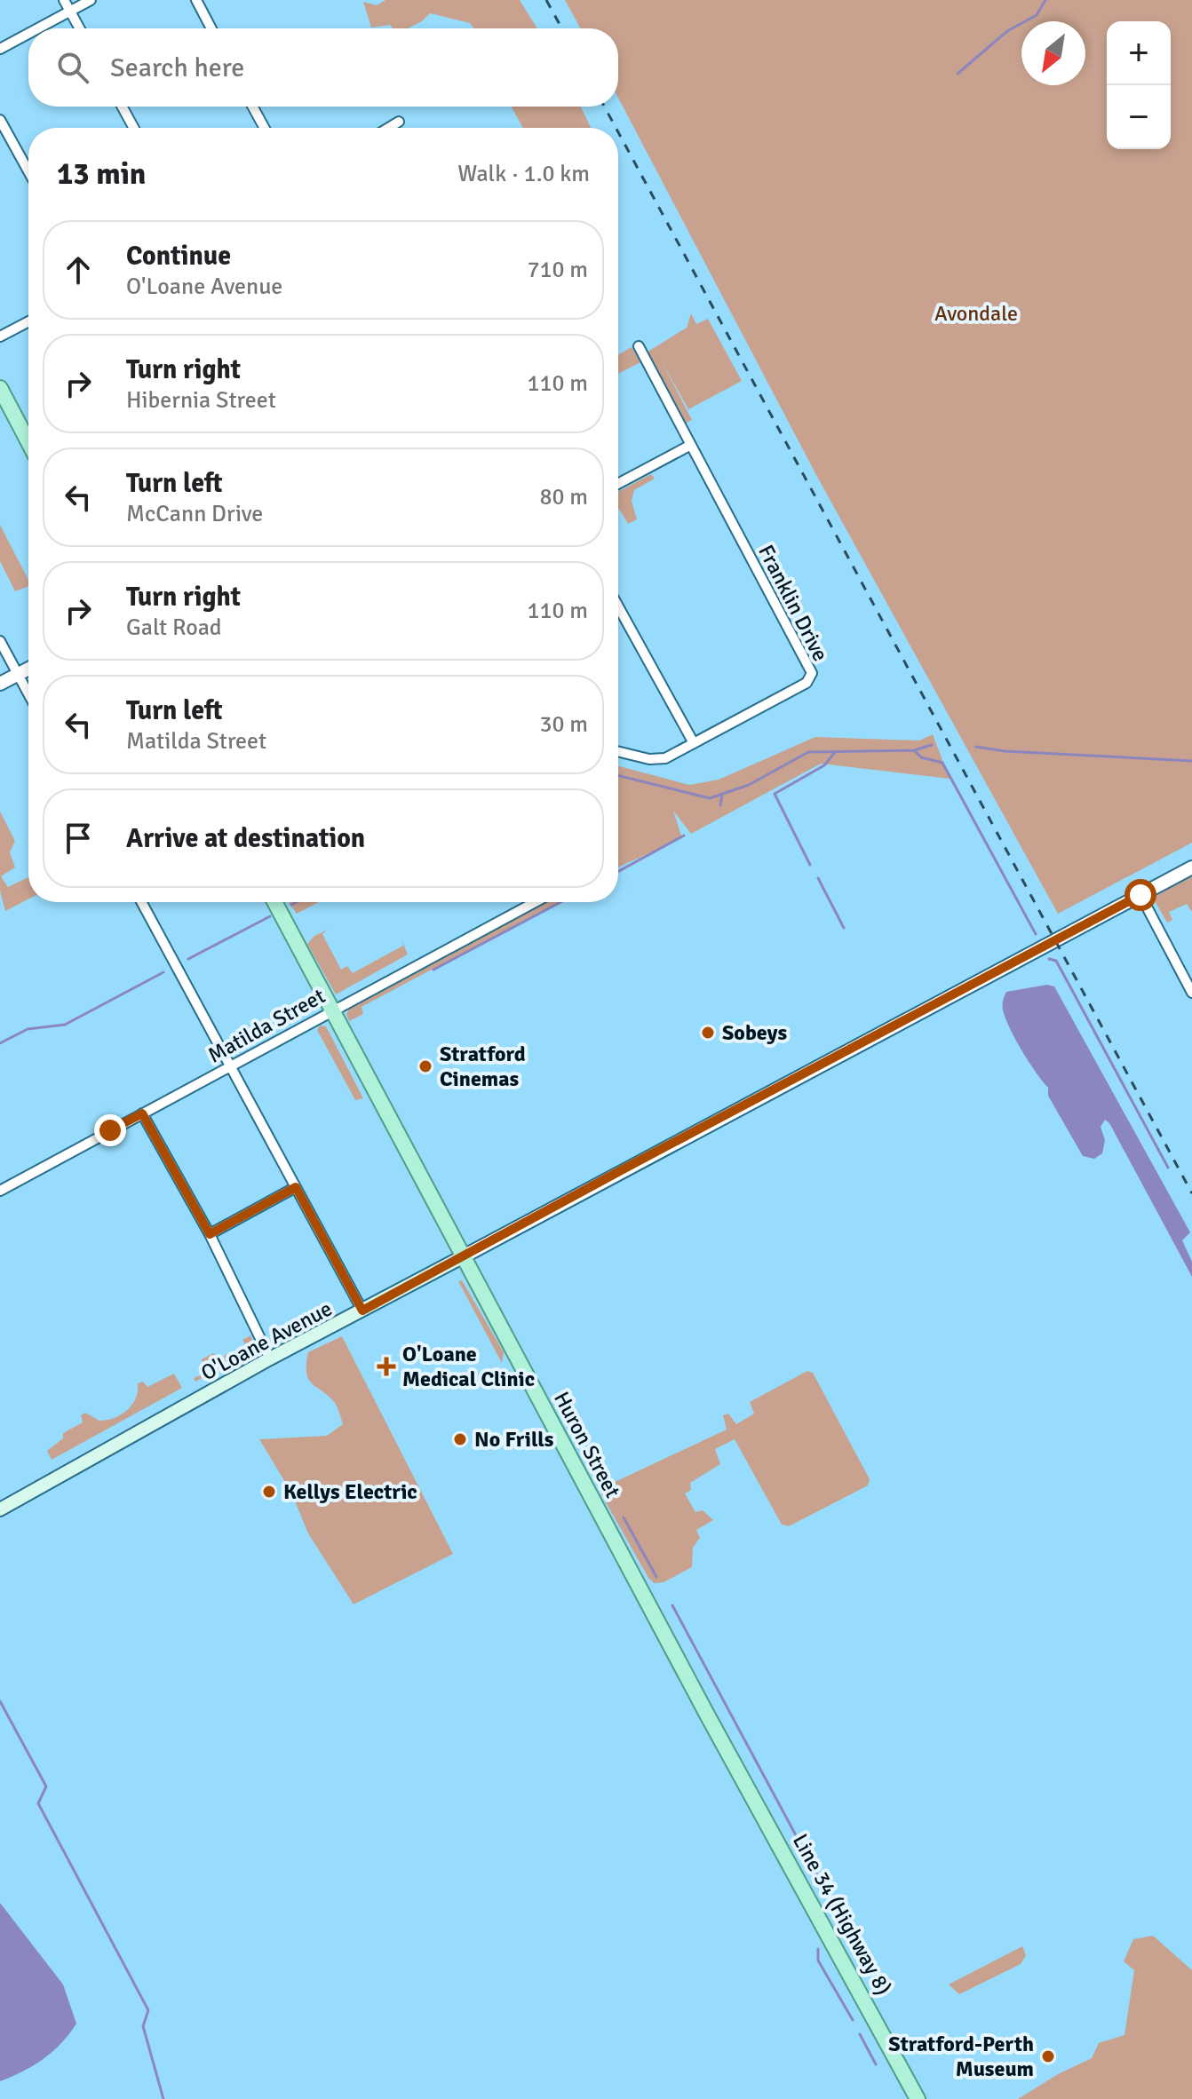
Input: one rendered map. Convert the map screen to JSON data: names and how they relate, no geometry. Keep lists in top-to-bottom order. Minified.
{"streets":{"main road":["O'Loane Avenue","Huron Street","Line 34 (Highway 8)"],"street":["Franklin Drive","Matilda Street"]},"crossings":[["Matilda Street","Huron Street"],["O'Loane Avenue","Huron Street"],["Huron Street","Line 34 (Highway 8)"]],"parks":["Avondale"],"places":{"other":["Sobeys","Stratford Cinemas","No Frills","Kellys Electric","Stratford-Perth Museum"],"health":["O'Loane Medical Clinic"]},"north":"bottom left","page":{"map_buttons":["+","−"],"search":"Search here","heading":["13 min","Walk · 1.0 km"],"list":[["Continue","O'Loane Avenue","710 m"],["Turn right","Hibernia Street","110 m"],["Turn left","McCann Drive","80 m"],["Turn right","Galt Road","110 m"],["Turn left","Matilda Street","30 m"],"Arrive at destination"]}}
